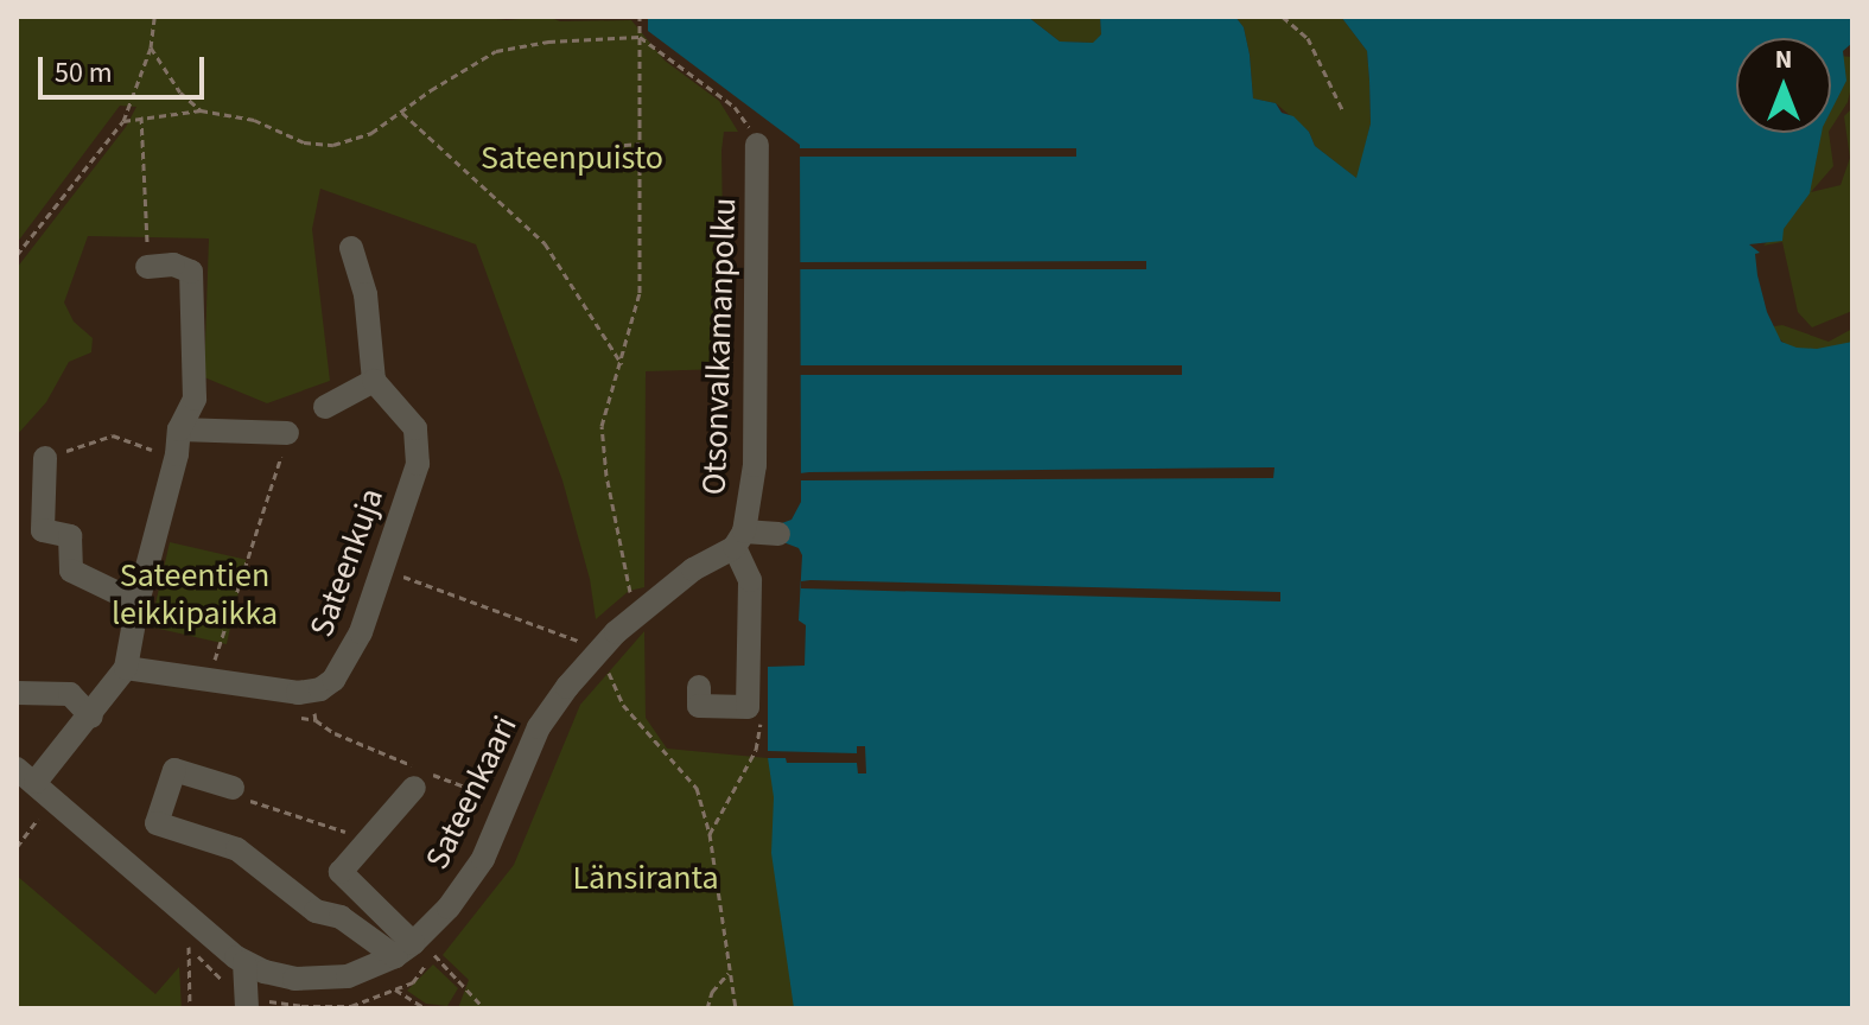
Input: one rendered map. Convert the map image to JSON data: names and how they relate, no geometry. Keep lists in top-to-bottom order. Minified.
{"streets":{"street":["Otsonvalkamanpolku","Sateenkuja","Sateenkaari"]},"parks":["Sateenpuisto","Sateentien leikkipaikka","Länsiranta"],"scale_bar":"50 m","north":"top"}
